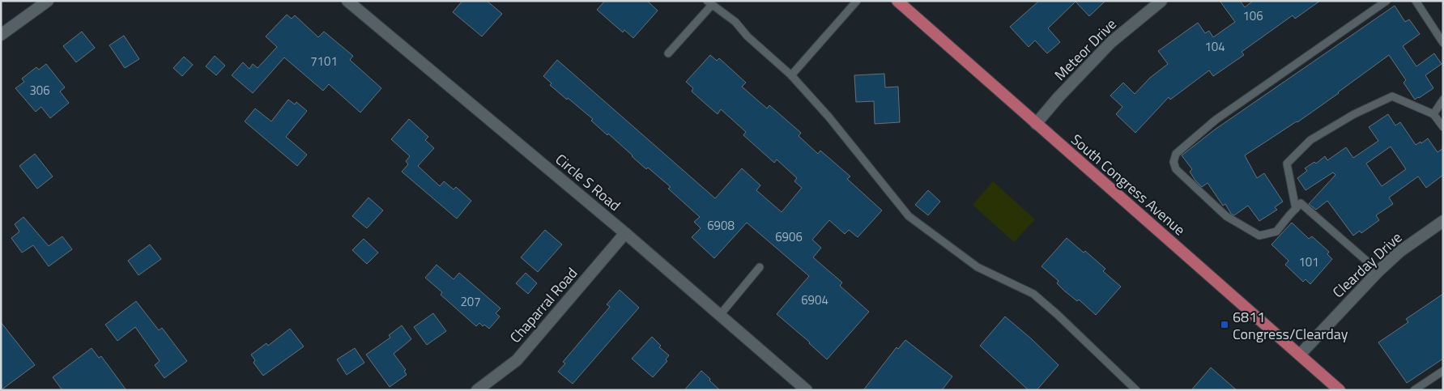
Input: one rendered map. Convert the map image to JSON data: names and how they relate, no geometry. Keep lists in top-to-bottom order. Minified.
{"streets":{"main road":["South Congress Avenue"],"street":["Meteor Drive","Circle S Road","Clearday Drive","Chaparral Road"]},"crossings":[["Meteor Drive","South Congress Avenue"],["Circle S Road","Chaparral Road"],["South Congress Avenue","Clearday Drive"]],"places":{"transit":["6811 Congress/Clearday"]},"house_numbers":["106","104","7101","306","6908","6906","101","6904","207"]}
